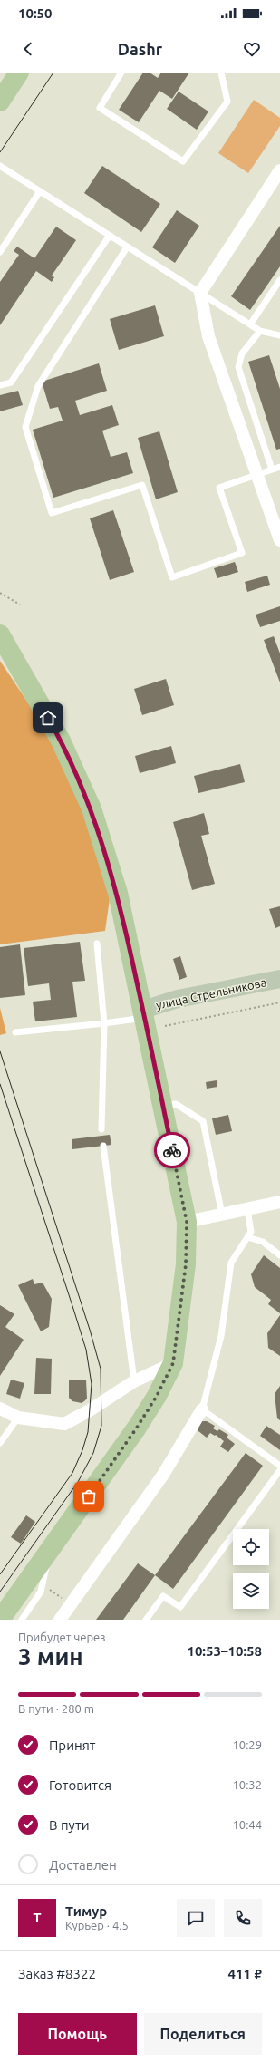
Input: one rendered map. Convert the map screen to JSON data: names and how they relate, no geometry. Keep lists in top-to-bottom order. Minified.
{"streets":{"street":["улица Стрельникова"]},"page":{"status":"10:50","header":"Dashr","heading":["3 мин","Прибудет через","10:53–10:58"],"panel":["Тимур","Курьер · 4.5","Заказ #8322","411 ₽"],"bar":"В пути · 280 m","list":[["Принят","10:29"],["Готовится","10:32"],["В пути","10:44"],"Доставлен"],"round":"Т","buttons":["Помощь","Поделиться"]}}
